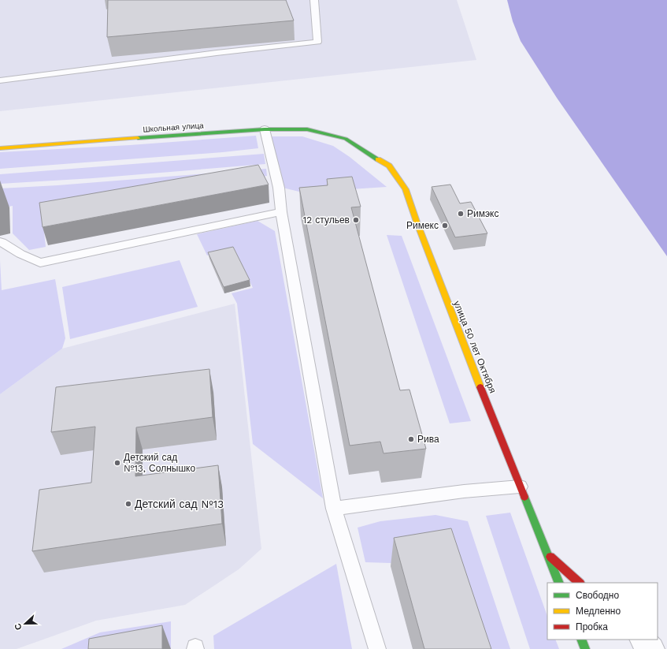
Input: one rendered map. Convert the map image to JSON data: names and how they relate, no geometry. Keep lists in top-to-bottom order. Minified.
{"streets":{"street":["Школьная улица","улица 50 лет Октября"]},"crossings":[["Школьная улица","улица 50 лет Октября"]],"places":["Римэкс","12 стульев","Римекс","Рива","Детский сад №13, Солнышко","Детский сад №13"],"legend":["Свободно","Медленно","Пробка"],"north":"left"}
